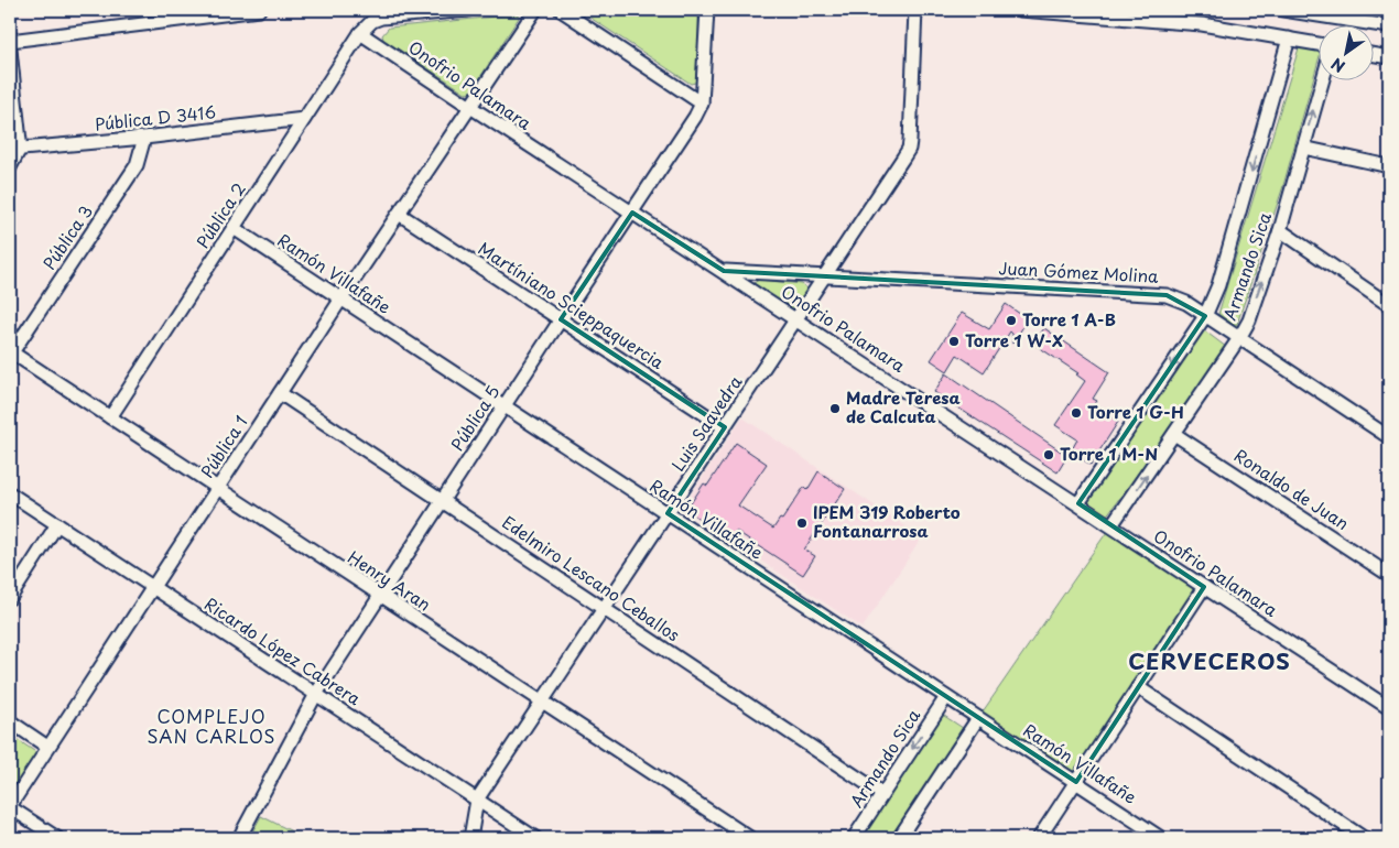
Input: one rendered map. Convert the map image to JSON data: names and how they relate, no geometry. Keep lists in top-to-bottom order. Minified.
{"streets":{"street":["Onofrio Palamara","Pública D 3416","Pública 2","Pública 3","Armando Sica","Juan Gómez Molina","Ramón Villafañe","Martíniano Scieppaquercia","Pública 5","Luis Saavedra","Pública 1","Ronaldo de Juan","Edelmiro Lescano Ceballos","Henry Aran","Ricardo López Cabrera"]},"crossings":[["Onofrio Palamara","Pública 2"],["Onofrio Palamara","Armando Sica"],["Onofrio Palamara","Juan Gómez Molina"],["Onofrio Palamara","Pública 5"],["Onofrio Palamara","Luis Saavedra"],["Onofrio Palamara","Pública 1"],["Pública D 3416","Pública 2"],["Pública D 3416","Pública 3"],["Pública 2","Ramón Villafañe"],["Pública 2","Henry Aran"],["Pública 3","Henry Aran"],["Armando Sica","Juan Gómez Molina"],["Armando Sica","Ramón Villafañe"],["Armando Sica","Ronaldo de Juan"],["Armando Sica","Edelmiro Lescano Ceballos"],["Juan Gómez Molina","Luis Saavedra"],["Ramón Villafañe","Pública 5"],["Ramón Villafañe","Luis Saavedra"],["Ramón Villafañe","Pública 1"],["Martíniano Scieppaquercia","Pública 5"],["Martíniano Scieppaquercia","Luis Saavedra"],["Martíniano Scieppaquercia","Pública 1"],["Pública 5","Edelmiro Lescano Ceballos"],["Pública 5","Henry Aran"],["Pública 5","Ricardo López Cabrera"],["Luis Saavedra","Edelmiro Lescano Ceballos"],["Luis Saavedra","Henry Aran"],["Luis Saavedra","Ricardo López Cabrera"],["Pública 1","Edelmiro Lescano Ceballos"],["Pública 1","Henry Aran"],["Pública 1","Ricardo López Cabrera"]],"districts":["CERVECEROS","COMPLEJO SAN CARLOS"],"places":["Torre 1 A-B","Torre 1 W-X","Madre Teresa de Calcuta","Torre 1 G-H","Torre 1 M-N","IPEM 319 Roberto Fontanarrosa"],"north":"bottom left"}
